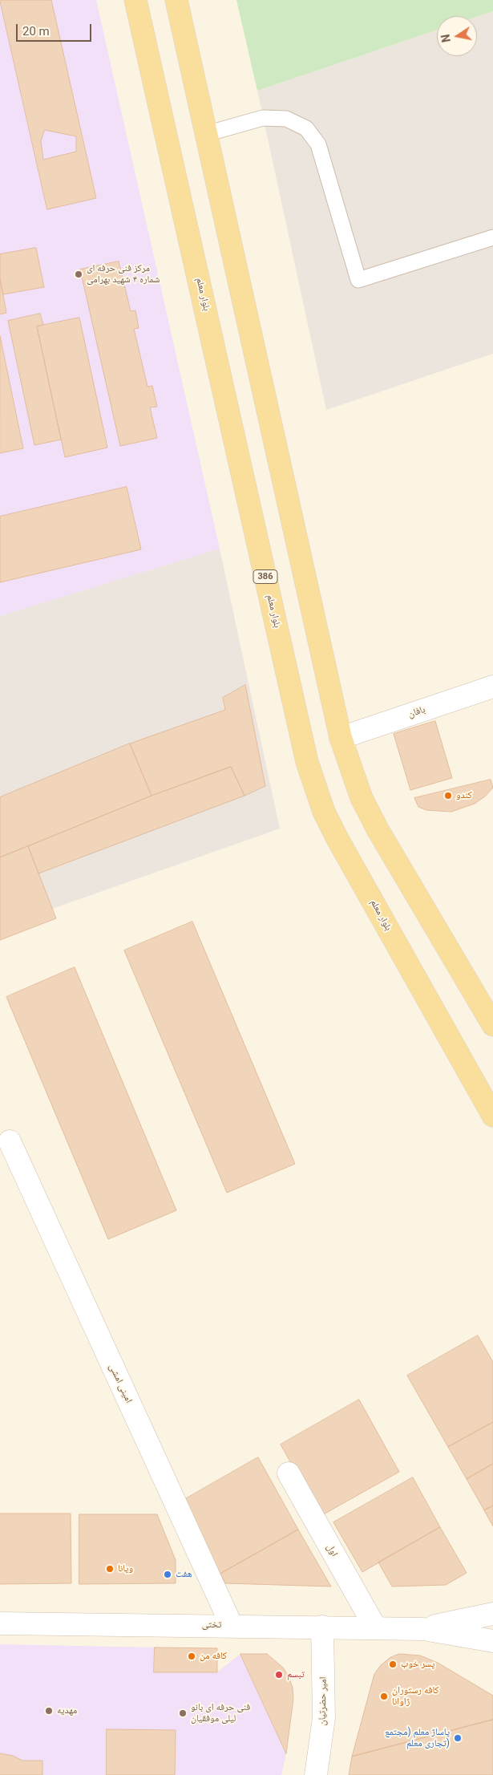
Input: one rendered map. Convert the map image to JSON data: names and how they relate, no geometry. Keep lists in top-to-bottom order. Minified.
{"streets":{"main road":["بلوار معلم","386"],"street":["بافان","امینی امشی","اول","تختی","امیر حضرتیان"]},"crossings":[["امینی امشی","تختی"],["اول","تختی"],["تختی","امیر حضرتیان"]],"places":["مرکز فنی حرفه ای شماره ۴ شهید بهرامی","کندو","ویانا","هفت","کافه من","پسر خوب","تبسم","کافه رستوران ژاوانا","مهدیه","فنی حرفه ای بانو لیلی موفقیان","پاساژ معلم (مجتمع تجاری معلم)"],"scale_bar":"20 m","north":"left"}
